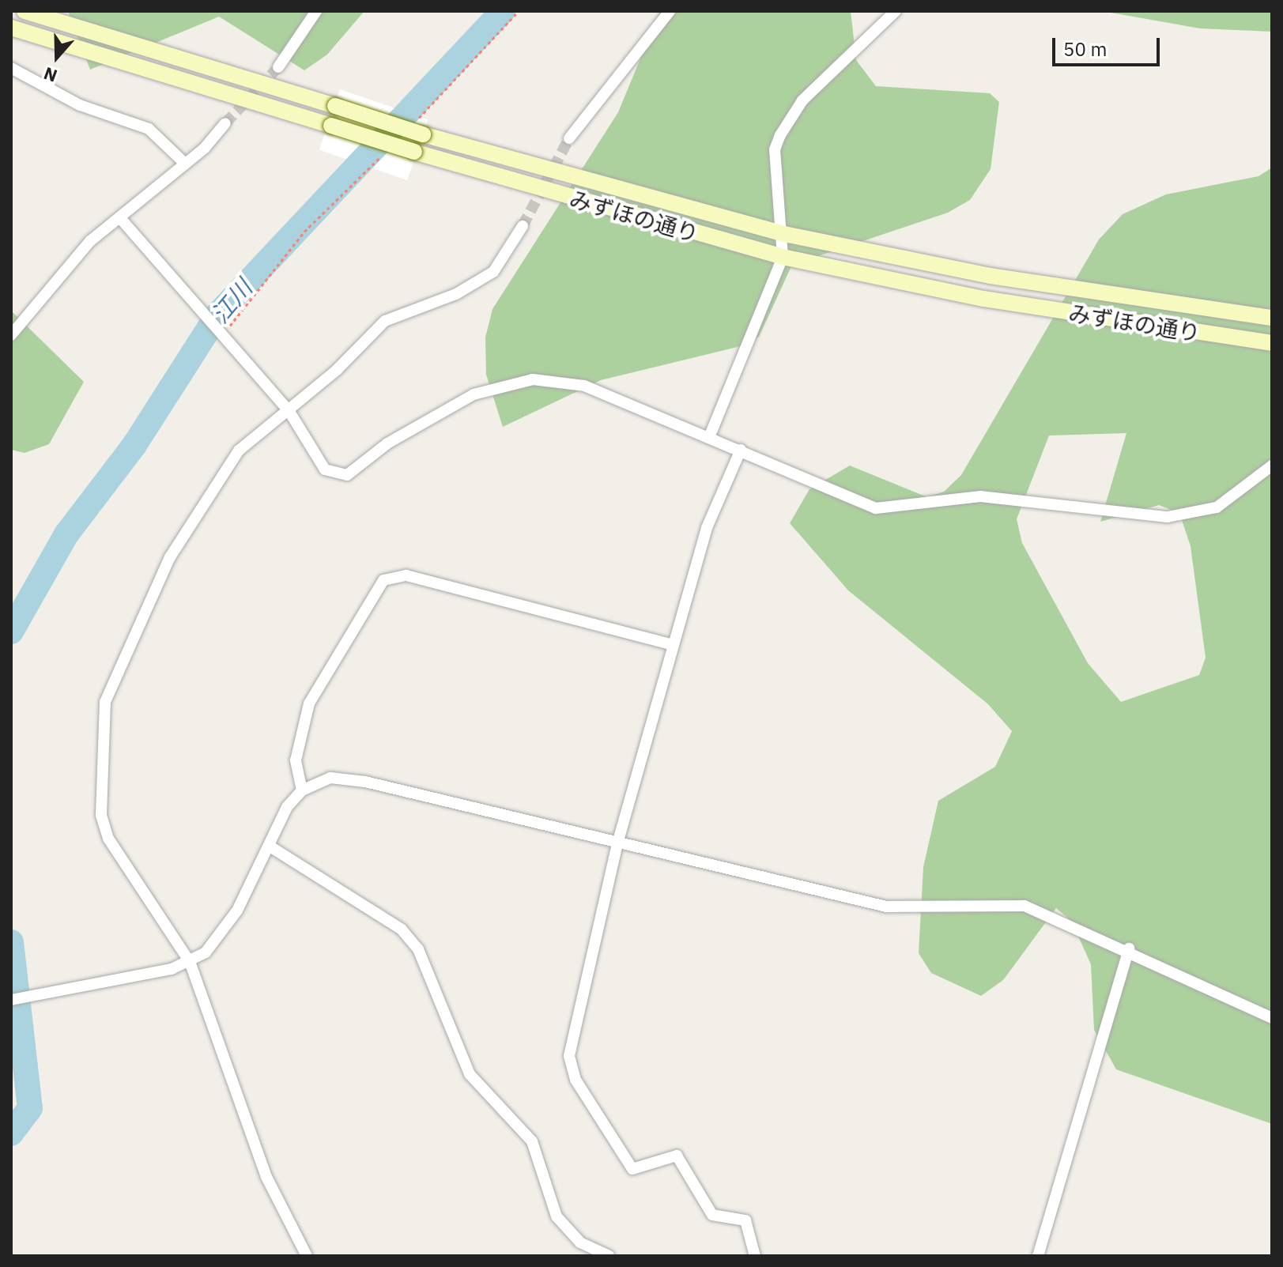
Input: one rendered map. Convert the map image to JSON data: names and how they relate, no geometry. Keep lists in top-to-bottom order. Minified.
{"streets":{"street":["みずほの通り"]},"water":["江川"],"scale_bar":"50 m","north":"bottom"}
